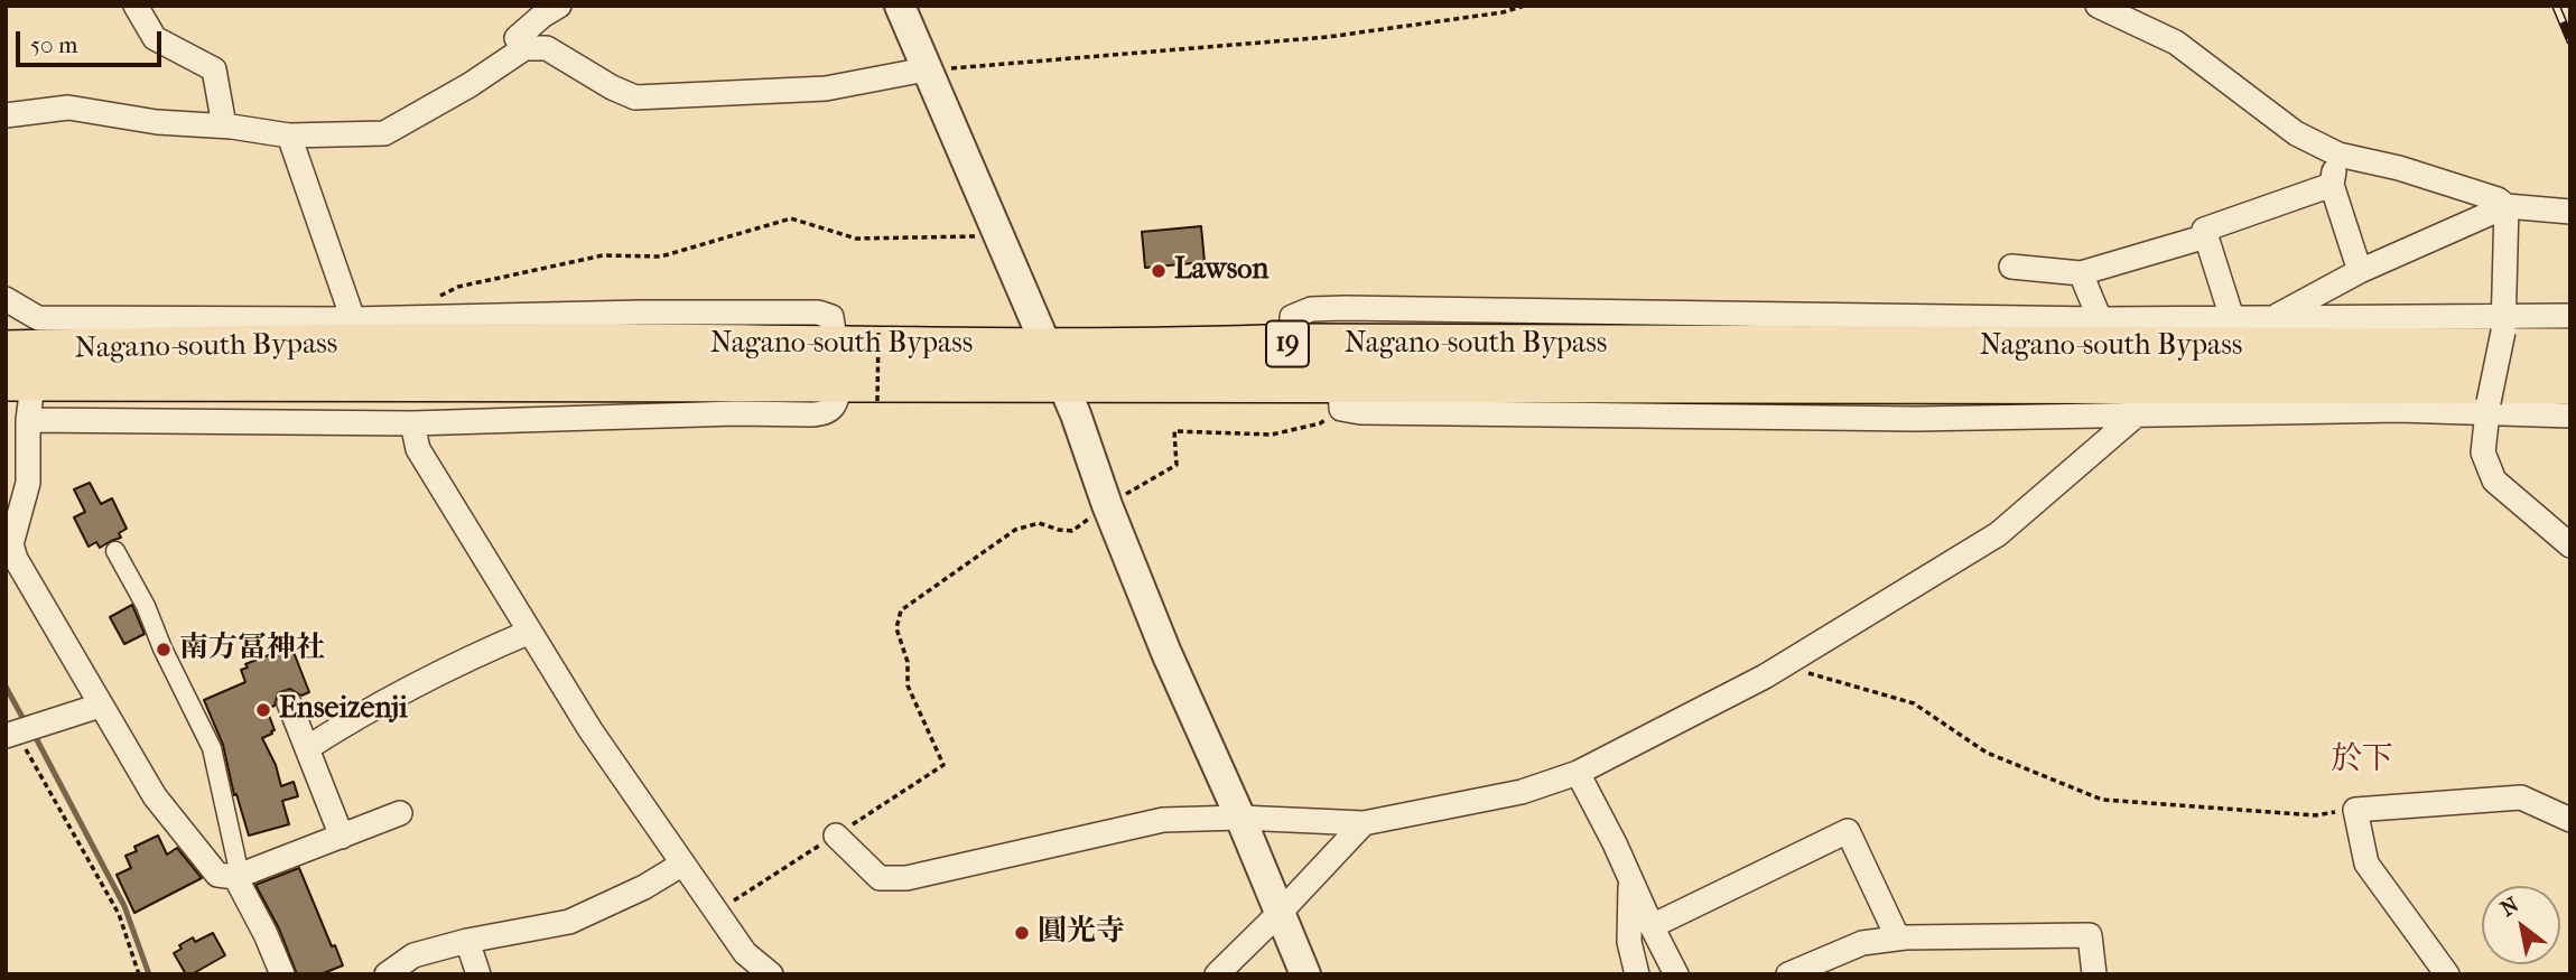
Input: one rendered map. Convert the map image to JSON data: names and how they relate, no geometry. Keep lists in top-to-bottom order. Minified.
{"streets":{"highway":["19","Nagano-south Bypass"]},"districts":["於下"],"places":["Lawson","南方冨神社","Enseizenji","圓光寺"],"scale_bar":"50 m","north":"top left"}
